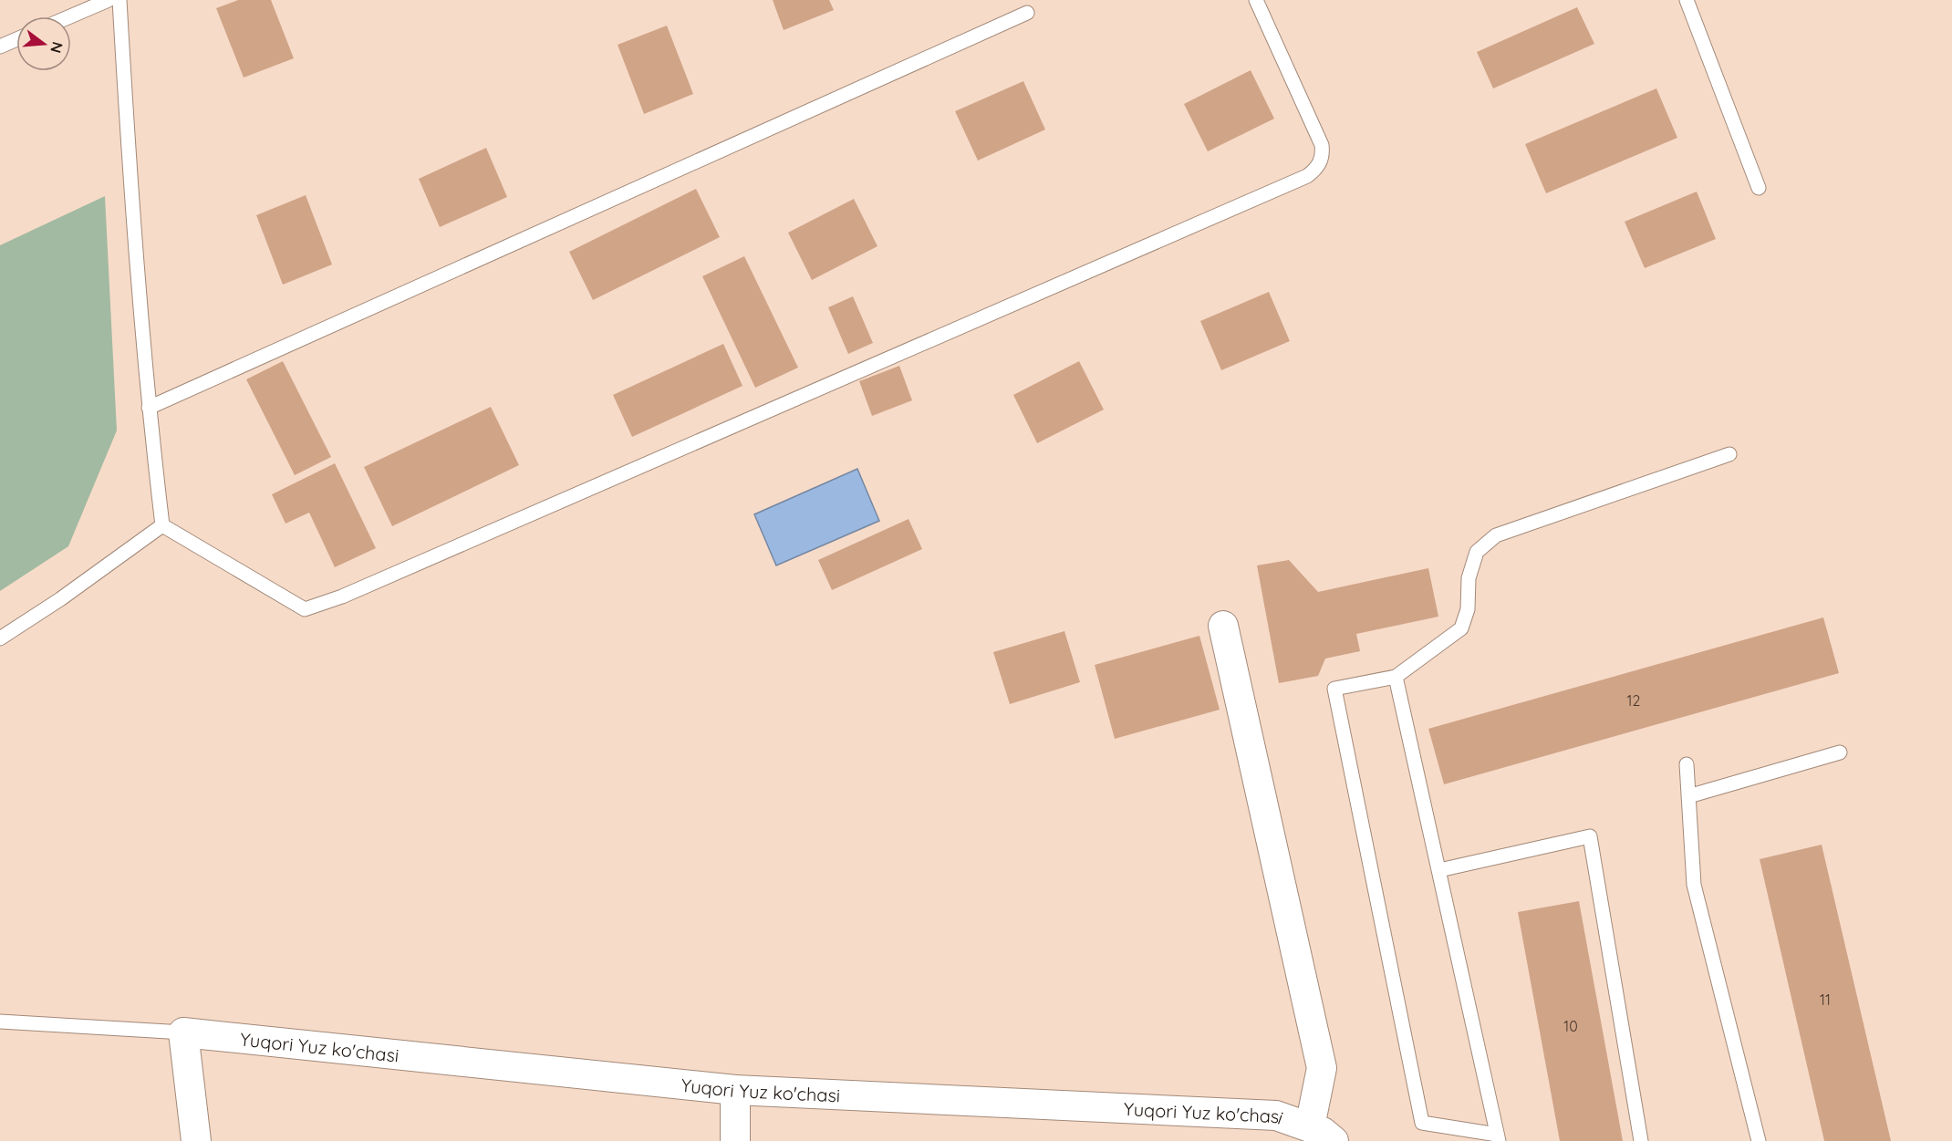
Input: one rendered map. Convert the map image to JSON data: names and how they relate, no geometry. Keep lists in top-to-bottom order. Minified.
{"streets":{"street":["Yuqori Yuz ko'chasi"]},"house_numbers":["12","11","10"],"north":"right"}
